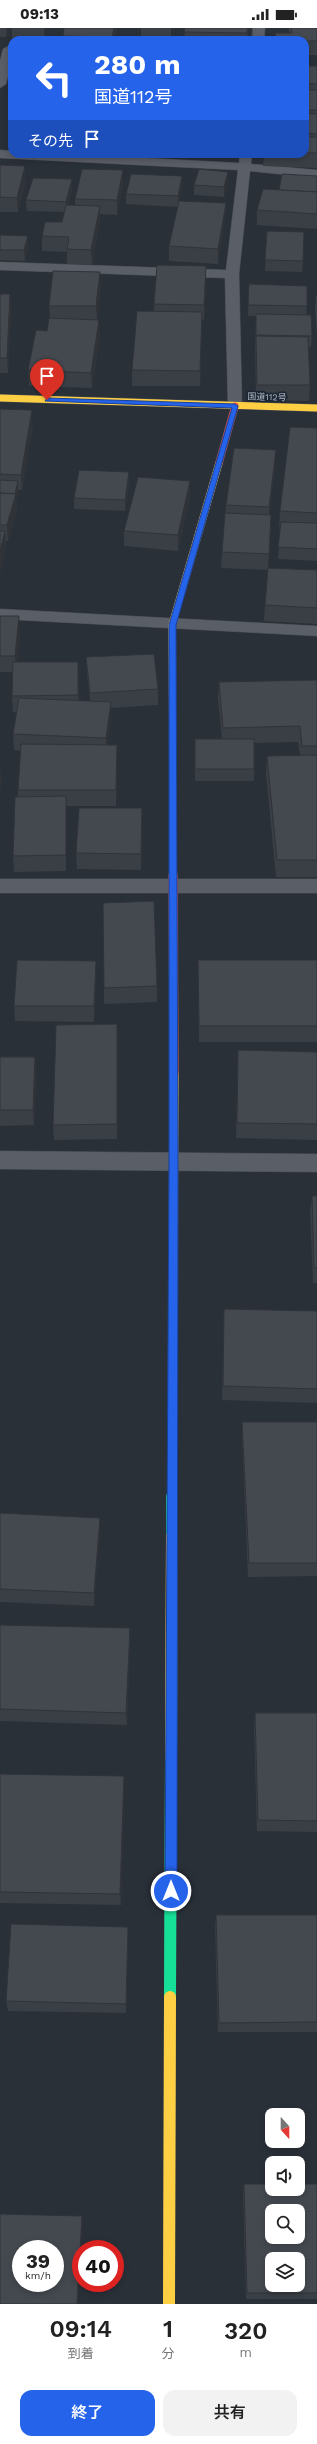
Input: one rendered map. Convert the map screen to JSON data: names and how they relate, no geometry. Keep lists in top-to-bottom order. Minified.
{"streets":{"main road":["国道112号"]},"north":"bottom","page":{"status":"09:13","turn":["280 m","国道112号"],"then":"その先","speed":"39 km/h","limit":"40","eta":["09:14","到着","1","分","320","m"],"buttons":["終了","共有"]}}
